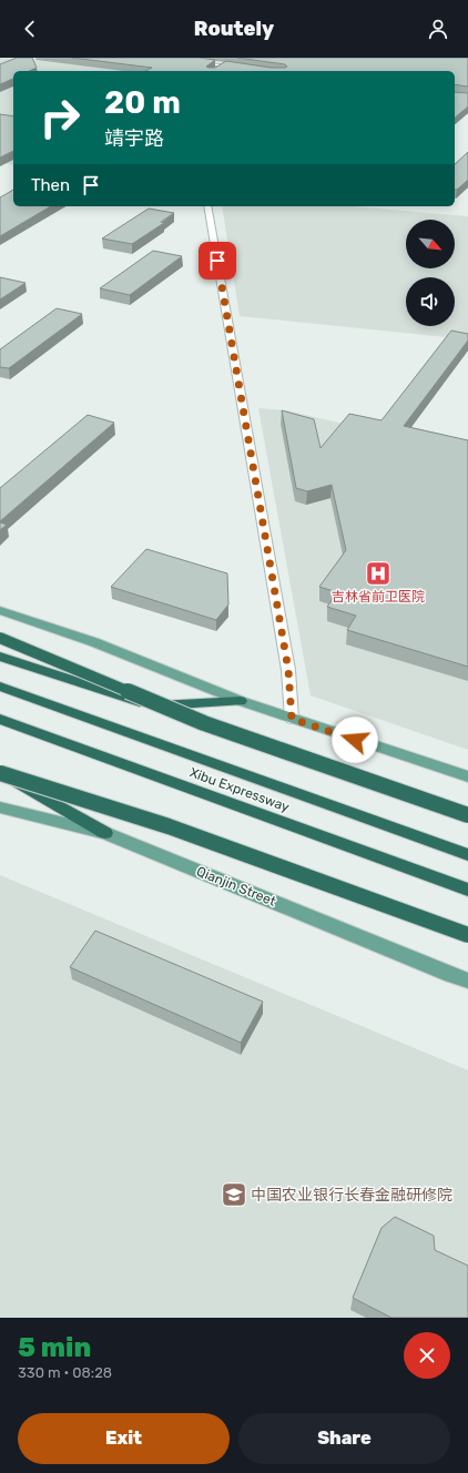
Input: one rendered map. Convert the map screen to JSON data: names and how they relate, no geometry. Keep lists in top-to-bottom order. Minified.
{"streets":{"highway":["Xibu Expressway"],"main road":["Qianjin Street"]},"places":{"hospital":["吉林省前卫医院"],"school or university":["中国农业银行长春金融研修院"]},"north":"bottom right","page":{"header":"Routely","turn":["20 m","靖宇路"],"then":"Then","heading":["5 min","330 m · 08:28"],"buttons":["Exit","Share"]}}
